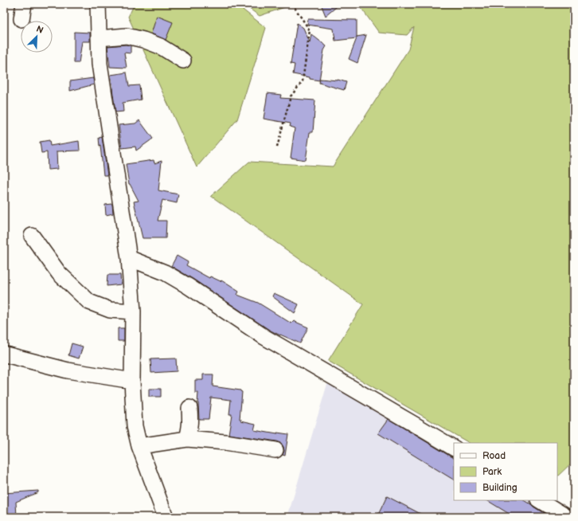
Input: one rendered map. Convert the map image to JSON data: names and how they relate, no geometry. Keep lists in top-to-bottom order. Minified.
{"legend":["Road","Park","Building"],"north":"top right"}
